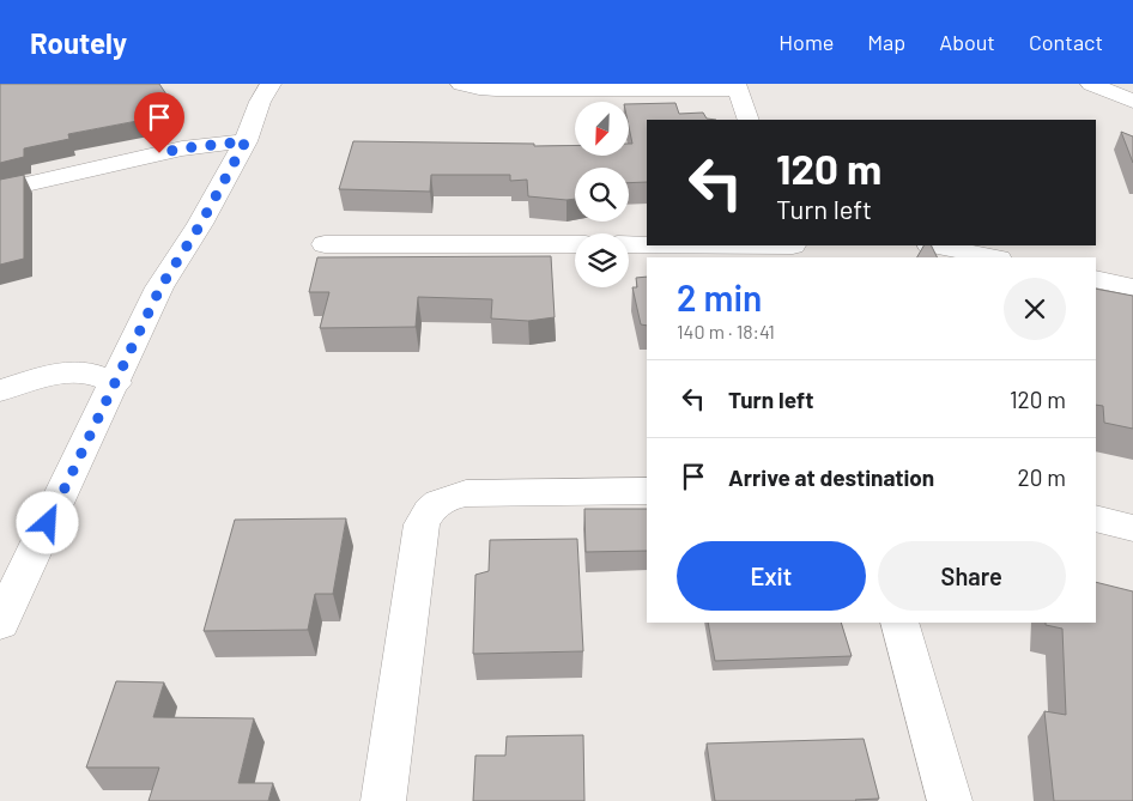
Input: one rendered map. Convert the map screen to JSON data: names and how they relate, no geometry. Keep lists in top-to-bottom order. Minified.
{"north":"bottom left","page":{"header":"Routely","nav":["Home","Map","About","Contact"],"turn":["120 m","Turn left"],"heading":["2 min","140 m · 18:41"],"list":[{"name":"Turn left","value":"120 m"},{"name":"Arrive at destination","value":"20 m"}],"buttons":["Exit","Share"]}}
